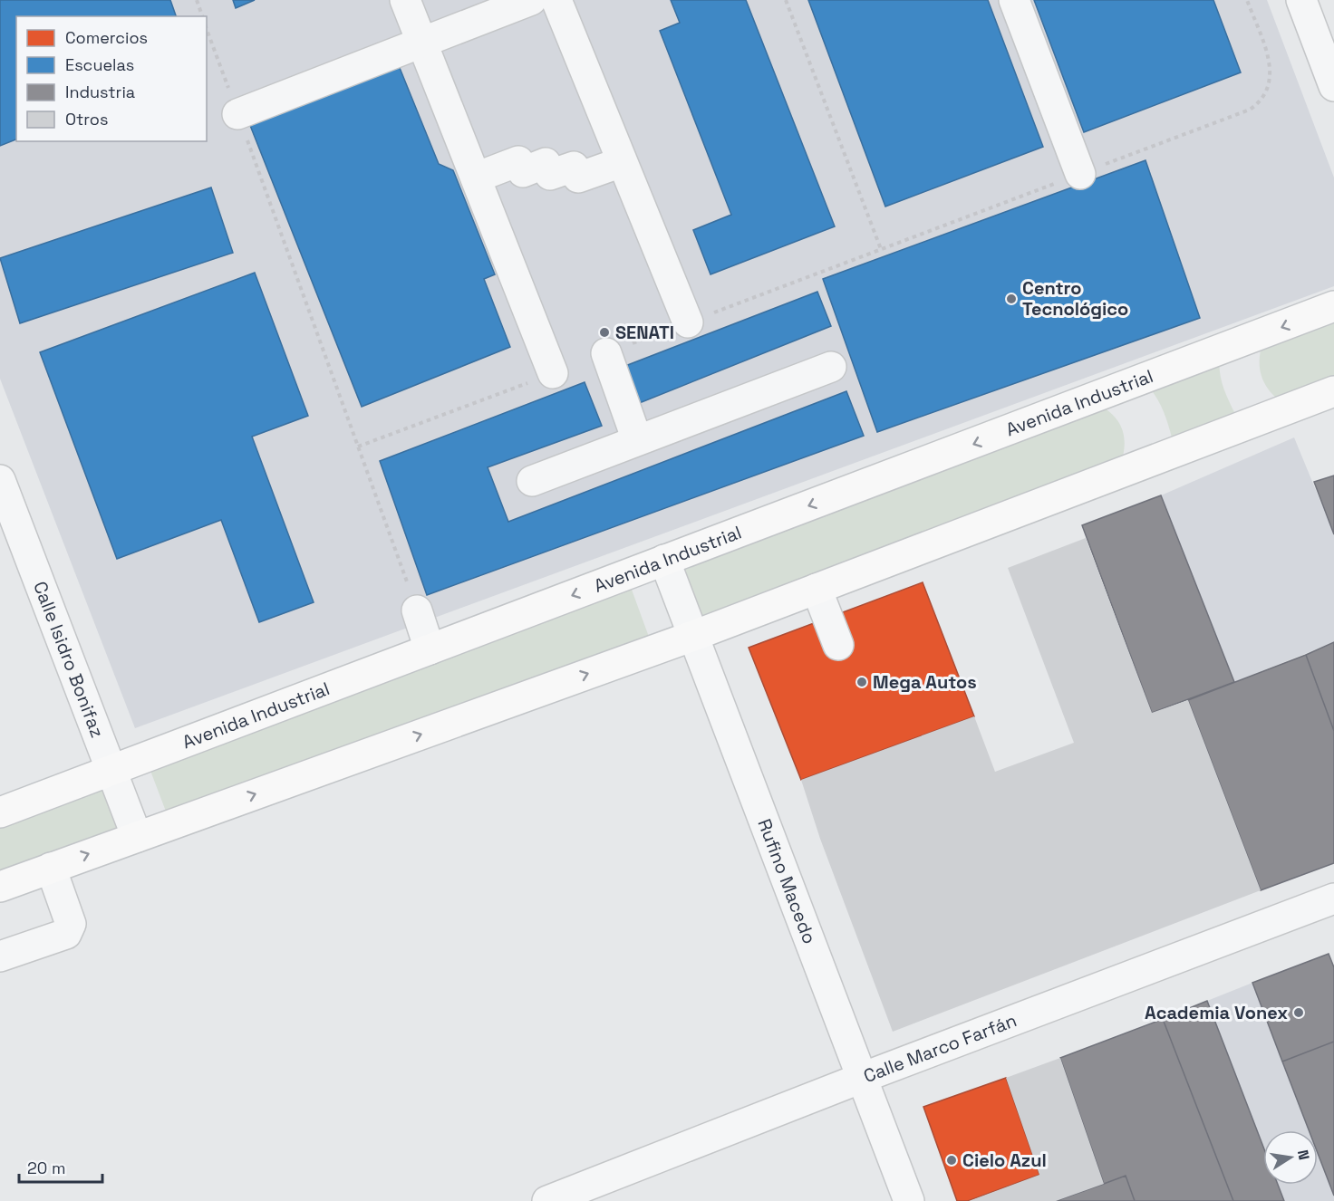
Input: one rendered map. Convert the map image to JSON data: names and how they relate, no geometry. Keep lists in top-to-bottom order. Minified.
{"streets":{"main road":["Avenida Industrial"],"street":["Calle Isidro Bonifaz","Rufino Macedo","Calle Marco Farfán"]},"crossings":[["Avenida Industrial","Calle Isidro Bonifaz"],["Avenida Industrial","Rufino Macedo"],["Rufino Macedo","Calle Marco Farfán"]],"places":["Centro Tecnológico","SENATI","Mega Autos","Academia Vonex","Cielo Azul"],"legend":["Comercios","Escuelas","Industria","Otros"],"scale_bar":"20 m","north":"right"}
